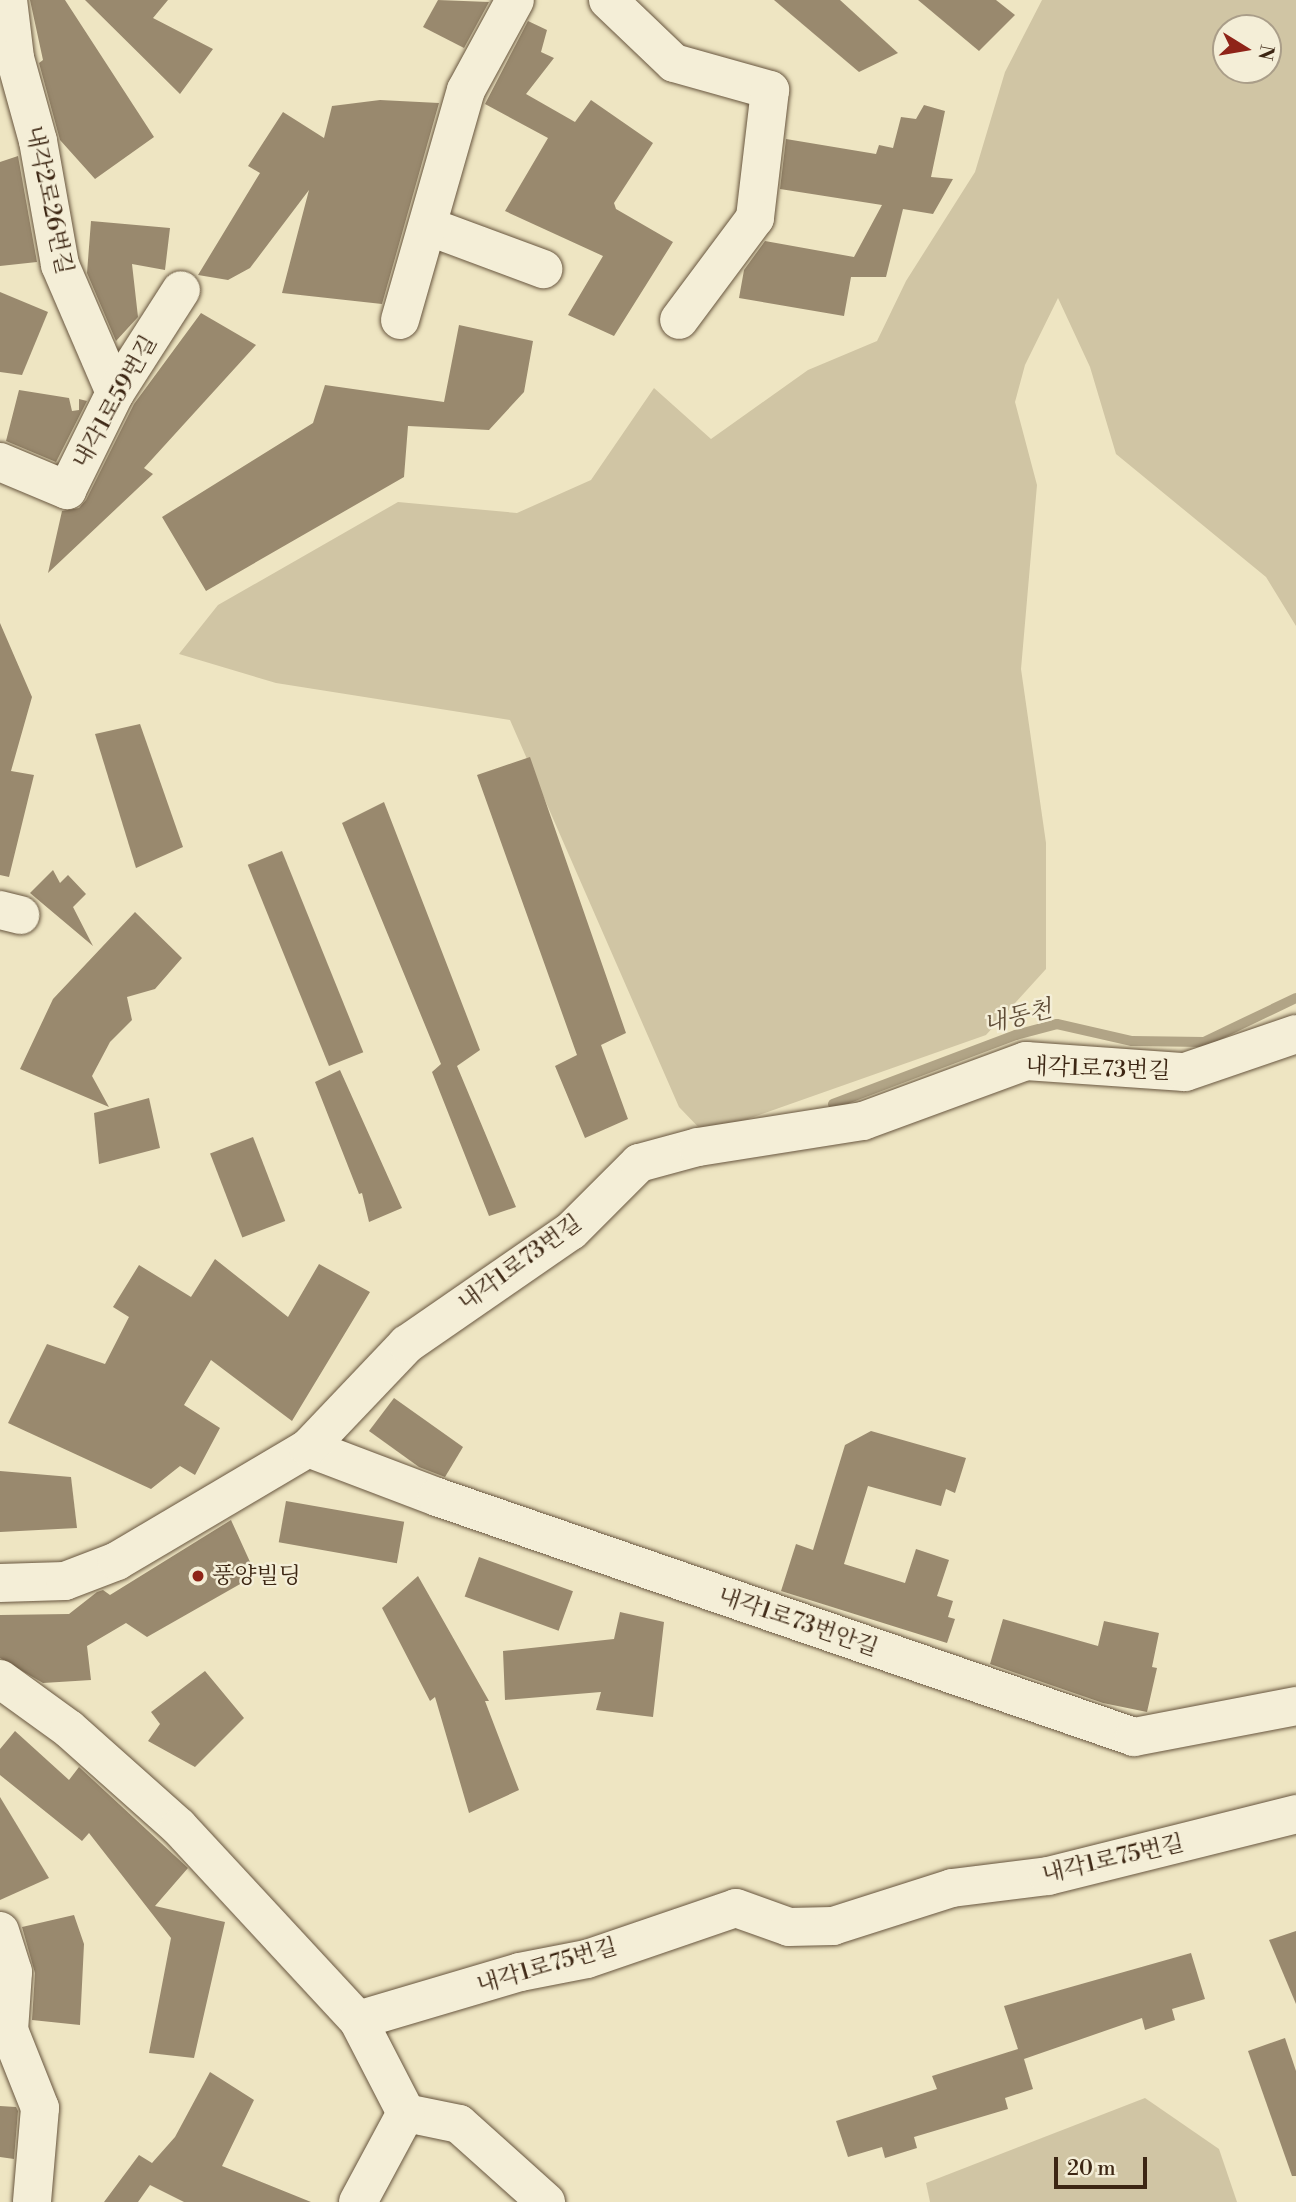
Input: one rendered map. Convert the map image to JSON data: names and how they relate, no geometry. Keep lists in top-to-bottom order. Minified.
{"streets":{"street":["내각2로26번길","내각1로59번길","내각1로73번길","내각1로73번안길","내각1로75번길"]},"crossings":[["내각2로26번길","내각1로59번길"],["내각1로73번길","내각1로73번안길"]],"water":["내동천"],"places":["풍양빌딩"],"scale_bar":"20 m","north":"right"}
